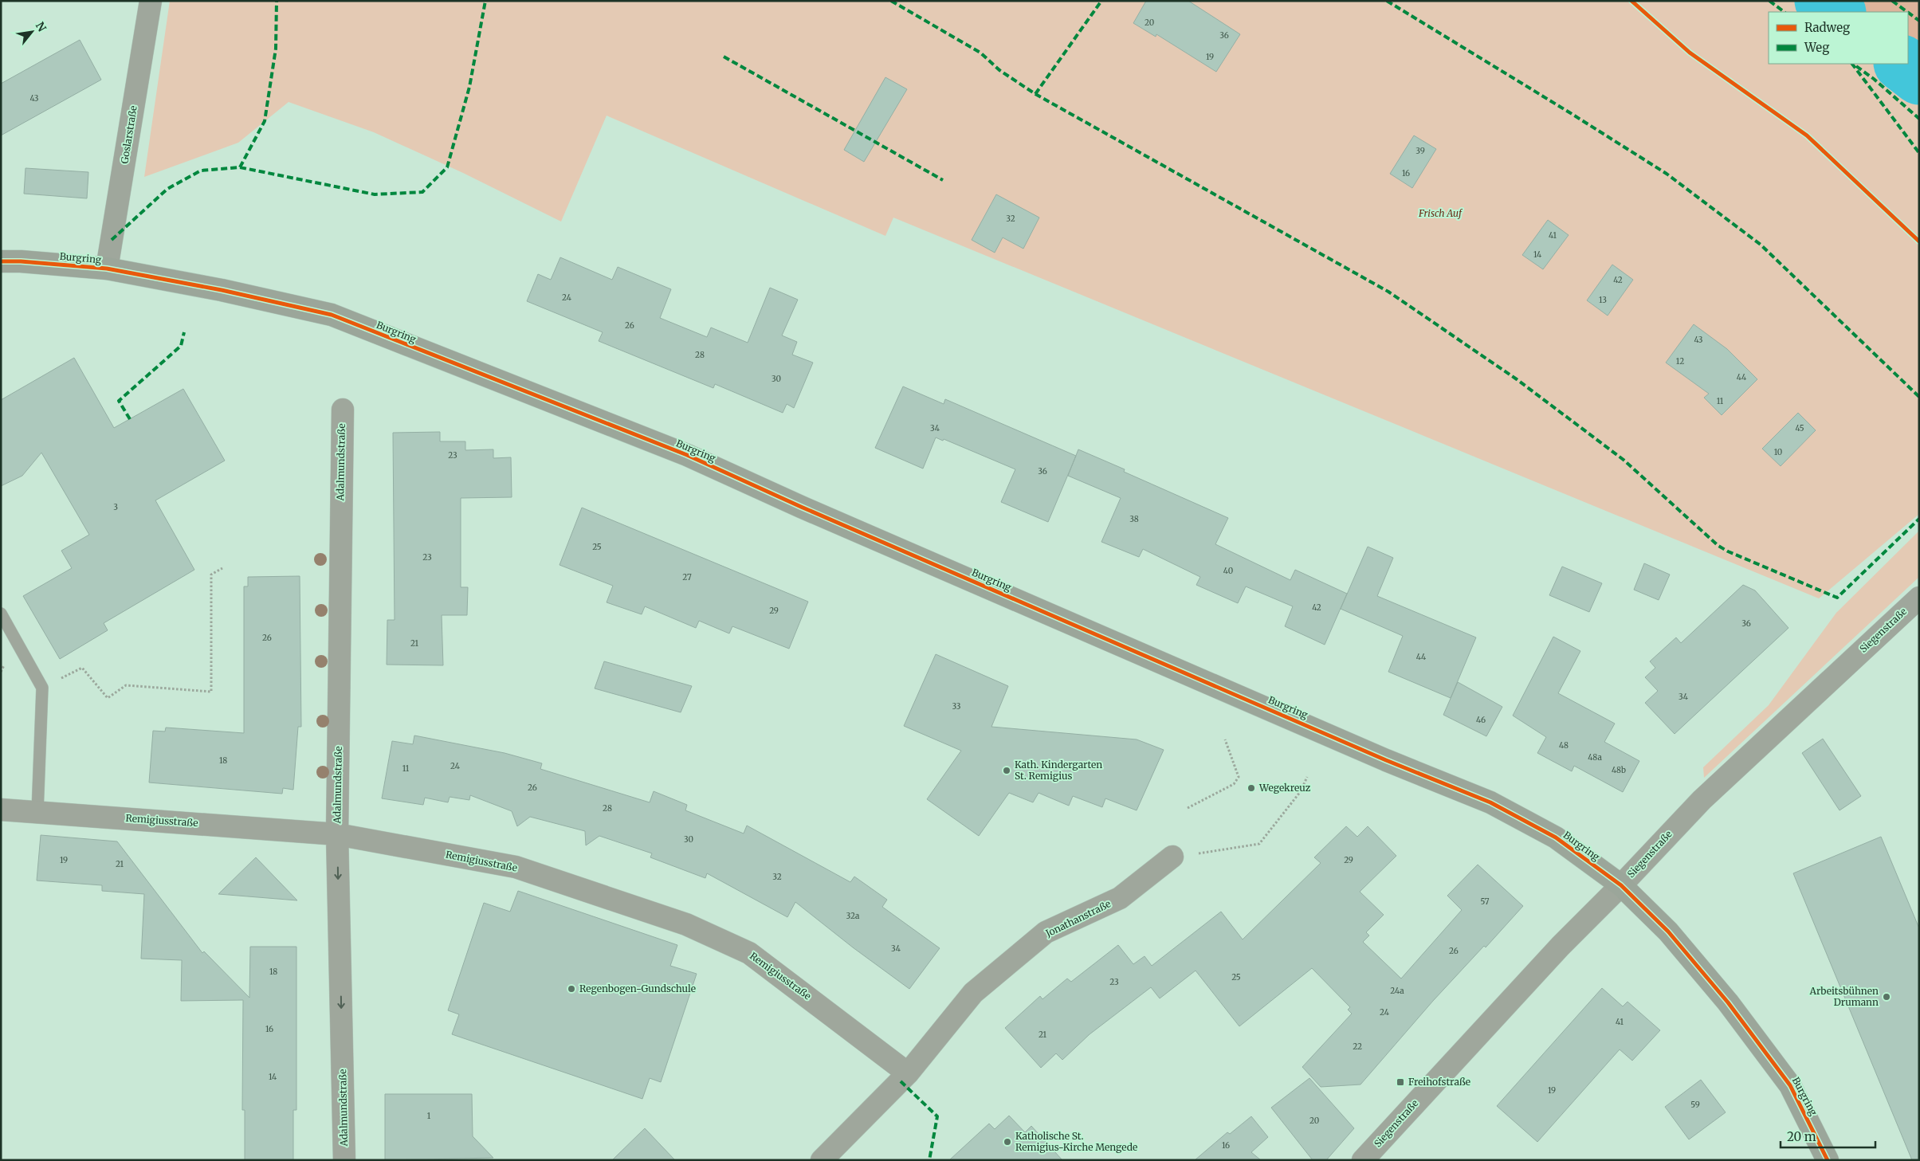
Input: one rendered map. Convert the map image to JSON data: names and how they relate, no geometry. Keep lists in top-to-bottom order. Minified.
{"streets":{"main road":["Burgring"],"street":["Goslarstraße","Adalmundstraße","Siegenstraße","Remigiusstraße","Jonathanstraße"]},"crossings":[["Goslarstraße","Burgring"],["Burgring","Siegenstraße"],["Adalmundstraße","Remigiusstraße"],["Remigiusstraße","Jonathanstraße"]],"one_way":["Adalmundstraße"],"parks":["Frisch Auf"],"places":{"other":["Kath. Kindergarten St. Remigius","Wegekreuz","Regenbogen-Gundschule","Arbeitsbühnen Drumann","Katholische St. Remigius-Kirche Mengede"],"transit":["Freihofstraße"]},"house_numbers":["20","36","19","43","39","16","32","41","14","42","24","13","26","43","28","12","44","30","11","34","45","10","23","36","3","38","25","23","40","27","42","29","36","26","21","44","34","33","46","48","48a","18","24","11","48b","26","28","30","19","29","21","32","57","32a","34","26","18","25","23","24a","24","41","16","21","22","14","19","59","1","20","16"],"legend":["Radweg","Weg"],"scale_bar":"20 m","north":"top right"}
